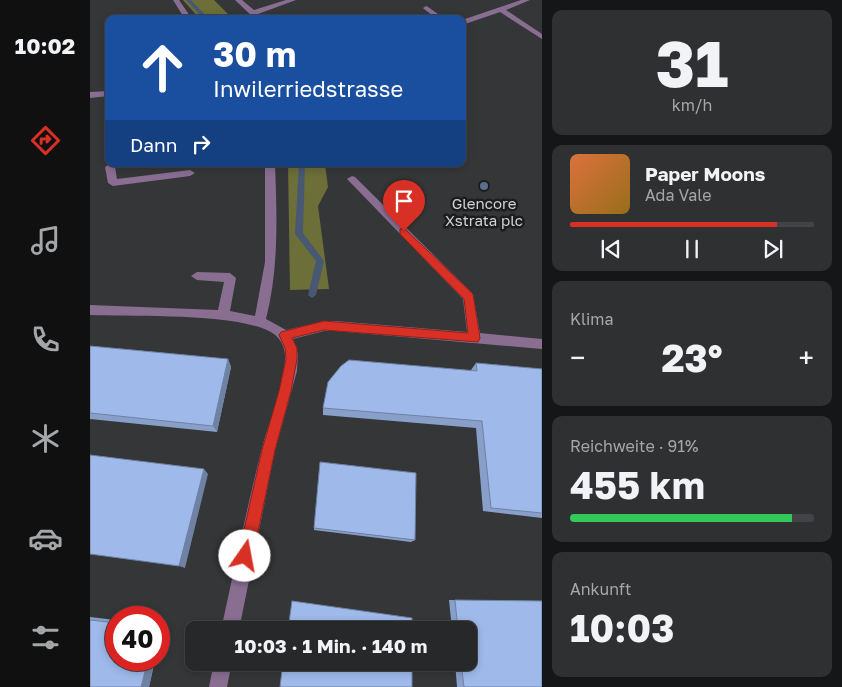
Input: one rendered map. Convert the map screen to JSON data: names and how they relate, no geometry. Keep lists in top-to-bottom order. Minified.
{"places":["Glencore Xstrata plc"],"page":{"tabs":"10:02","tile":[["31","km/h"],"Klima",["Reichweite · 91%","455 km"],["Ankunft","10:03"]],"turn":["30 m","Inwilerriedstrasse"],"then":"Dann","song":["Paper Moons","Ada Vale"],"heat":["−","23°","+"],"limit":"40","trip":"10:03 · 1 Min. · 140 m"}}
